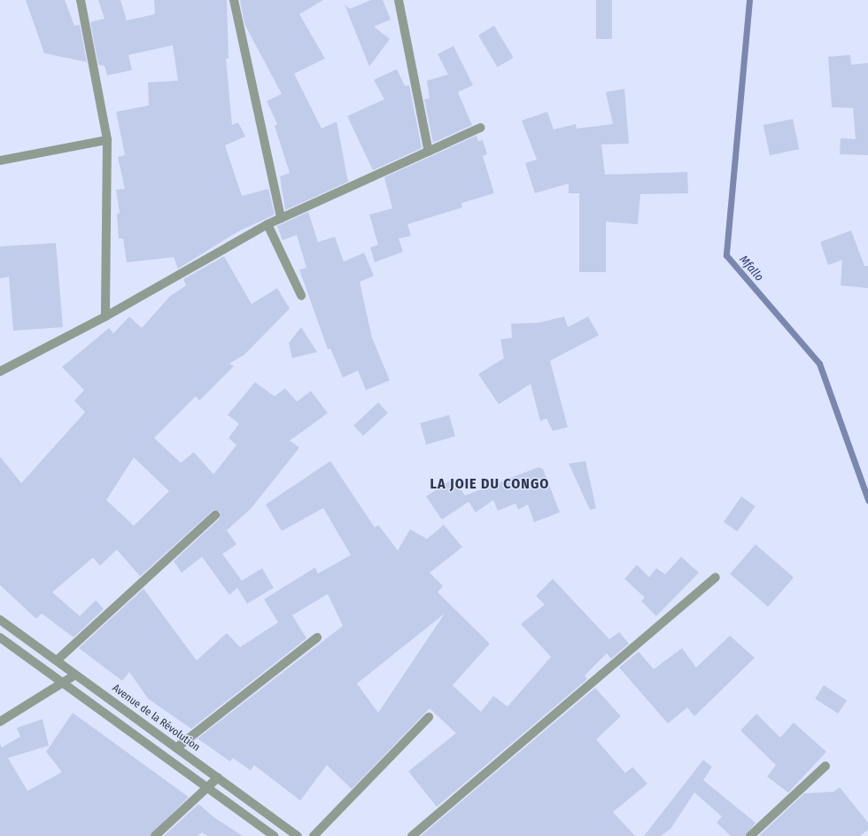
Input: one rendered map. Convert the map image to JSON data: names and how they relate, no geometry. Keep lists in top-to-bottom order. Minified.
{"streets":{"street":["Avenue de la Révolution"]},"districts":["LA JOIE DU CONGO"],"water":["Mfallo"]}
